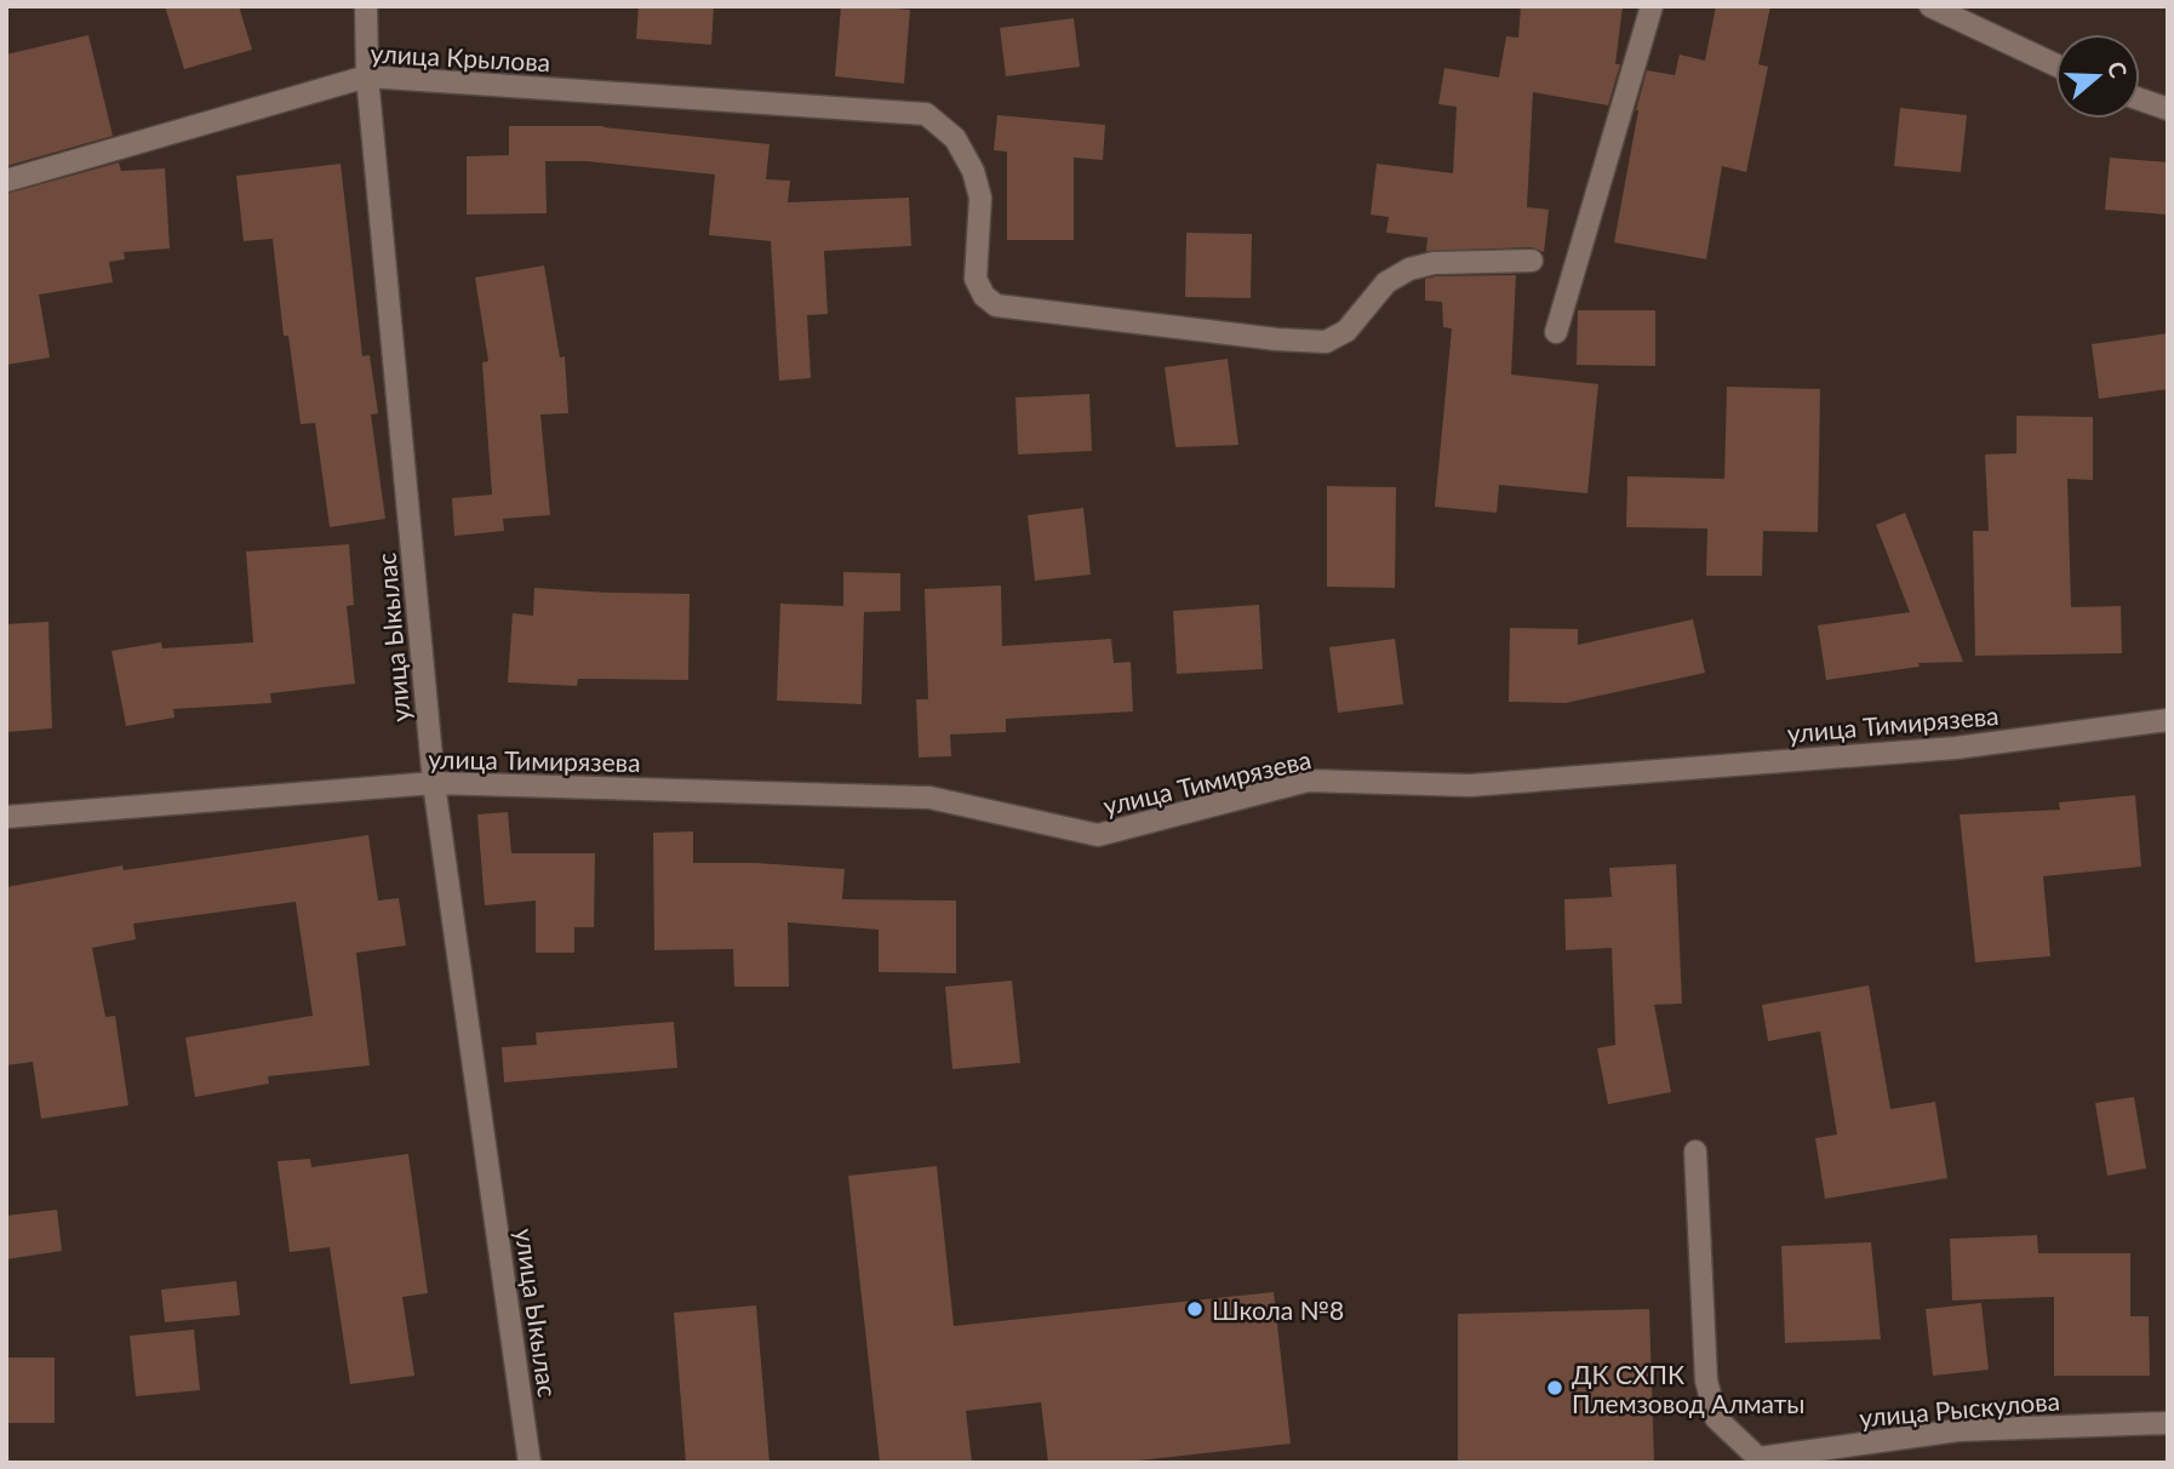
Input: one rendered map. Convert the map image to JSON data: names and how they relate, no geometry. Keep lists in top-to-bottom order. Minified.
{"streets":{"street":["улица Крылова","улица Ыкылас","улица Тимирязева","улица Рыскулова"]},"crossings":[["улица Крылова","улица Ыкылас"],["улица Ыкылас","улица Тимирязева"]],"places":["Школа №8","ДК СХПК Племзовод Алматы"],"north":"right"}
